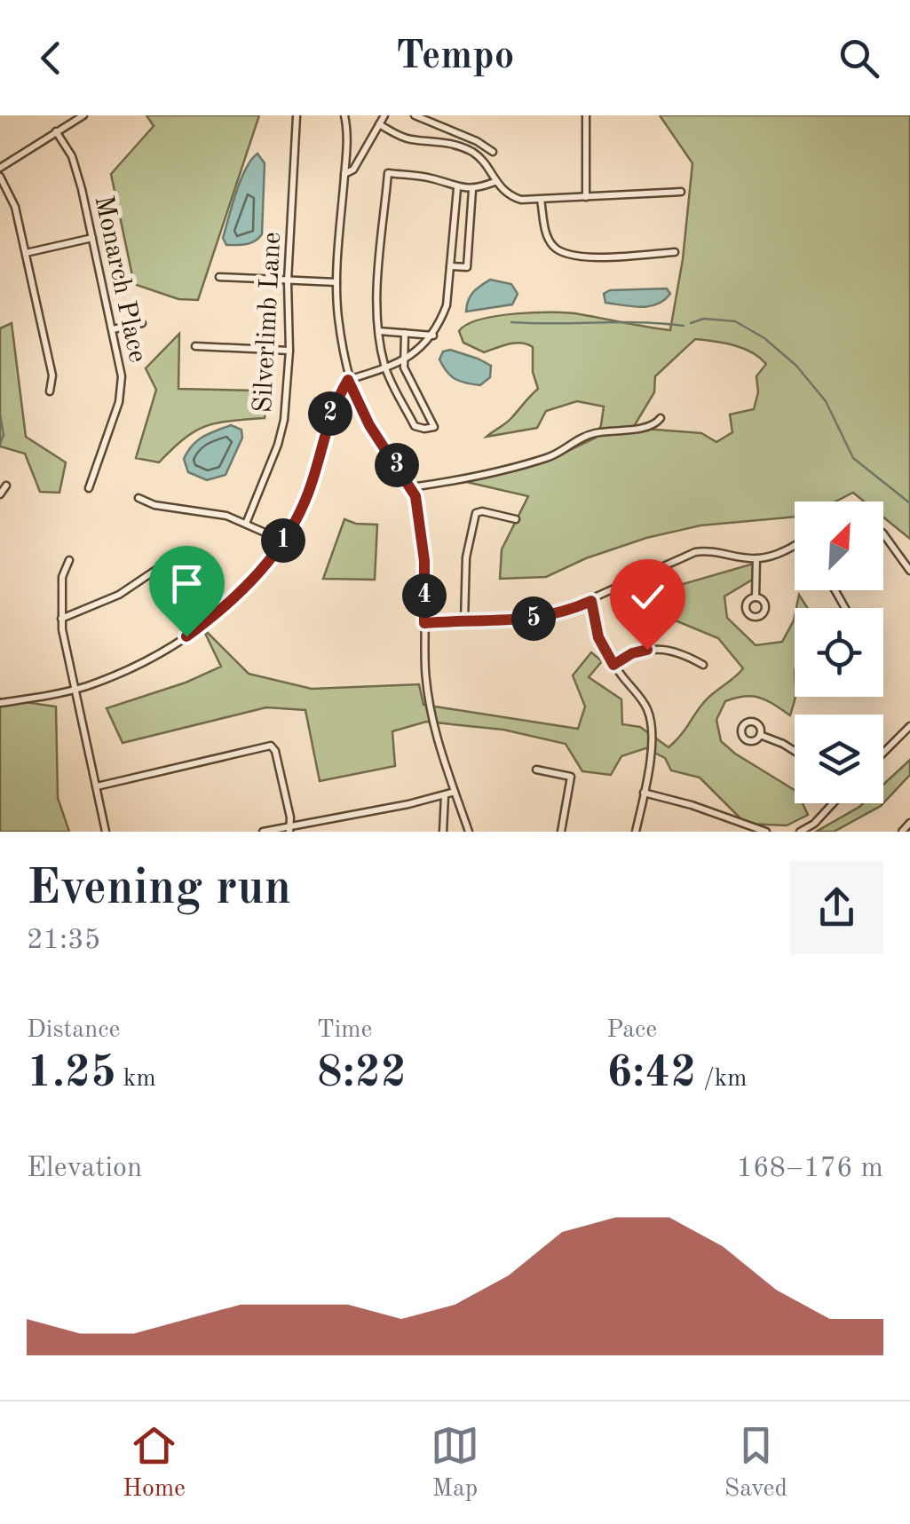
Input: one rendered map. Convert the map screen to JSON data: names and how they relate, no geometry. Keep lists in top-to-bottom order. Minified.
{"streets":{"street":["Monarch Place","Silverlimb Lane"]},"north":"top right","page":{"header":"Tempo","pins":["2","3","1","4","5"],"heading":["Evening run","21:35"],"stats":[["Distance","1.25 km"],["Time","8:22"],["Pace","6:42 /km"]],"chart":["Elevation","168–176 m"],"tabs":["Home","Map","Saved"]}}
